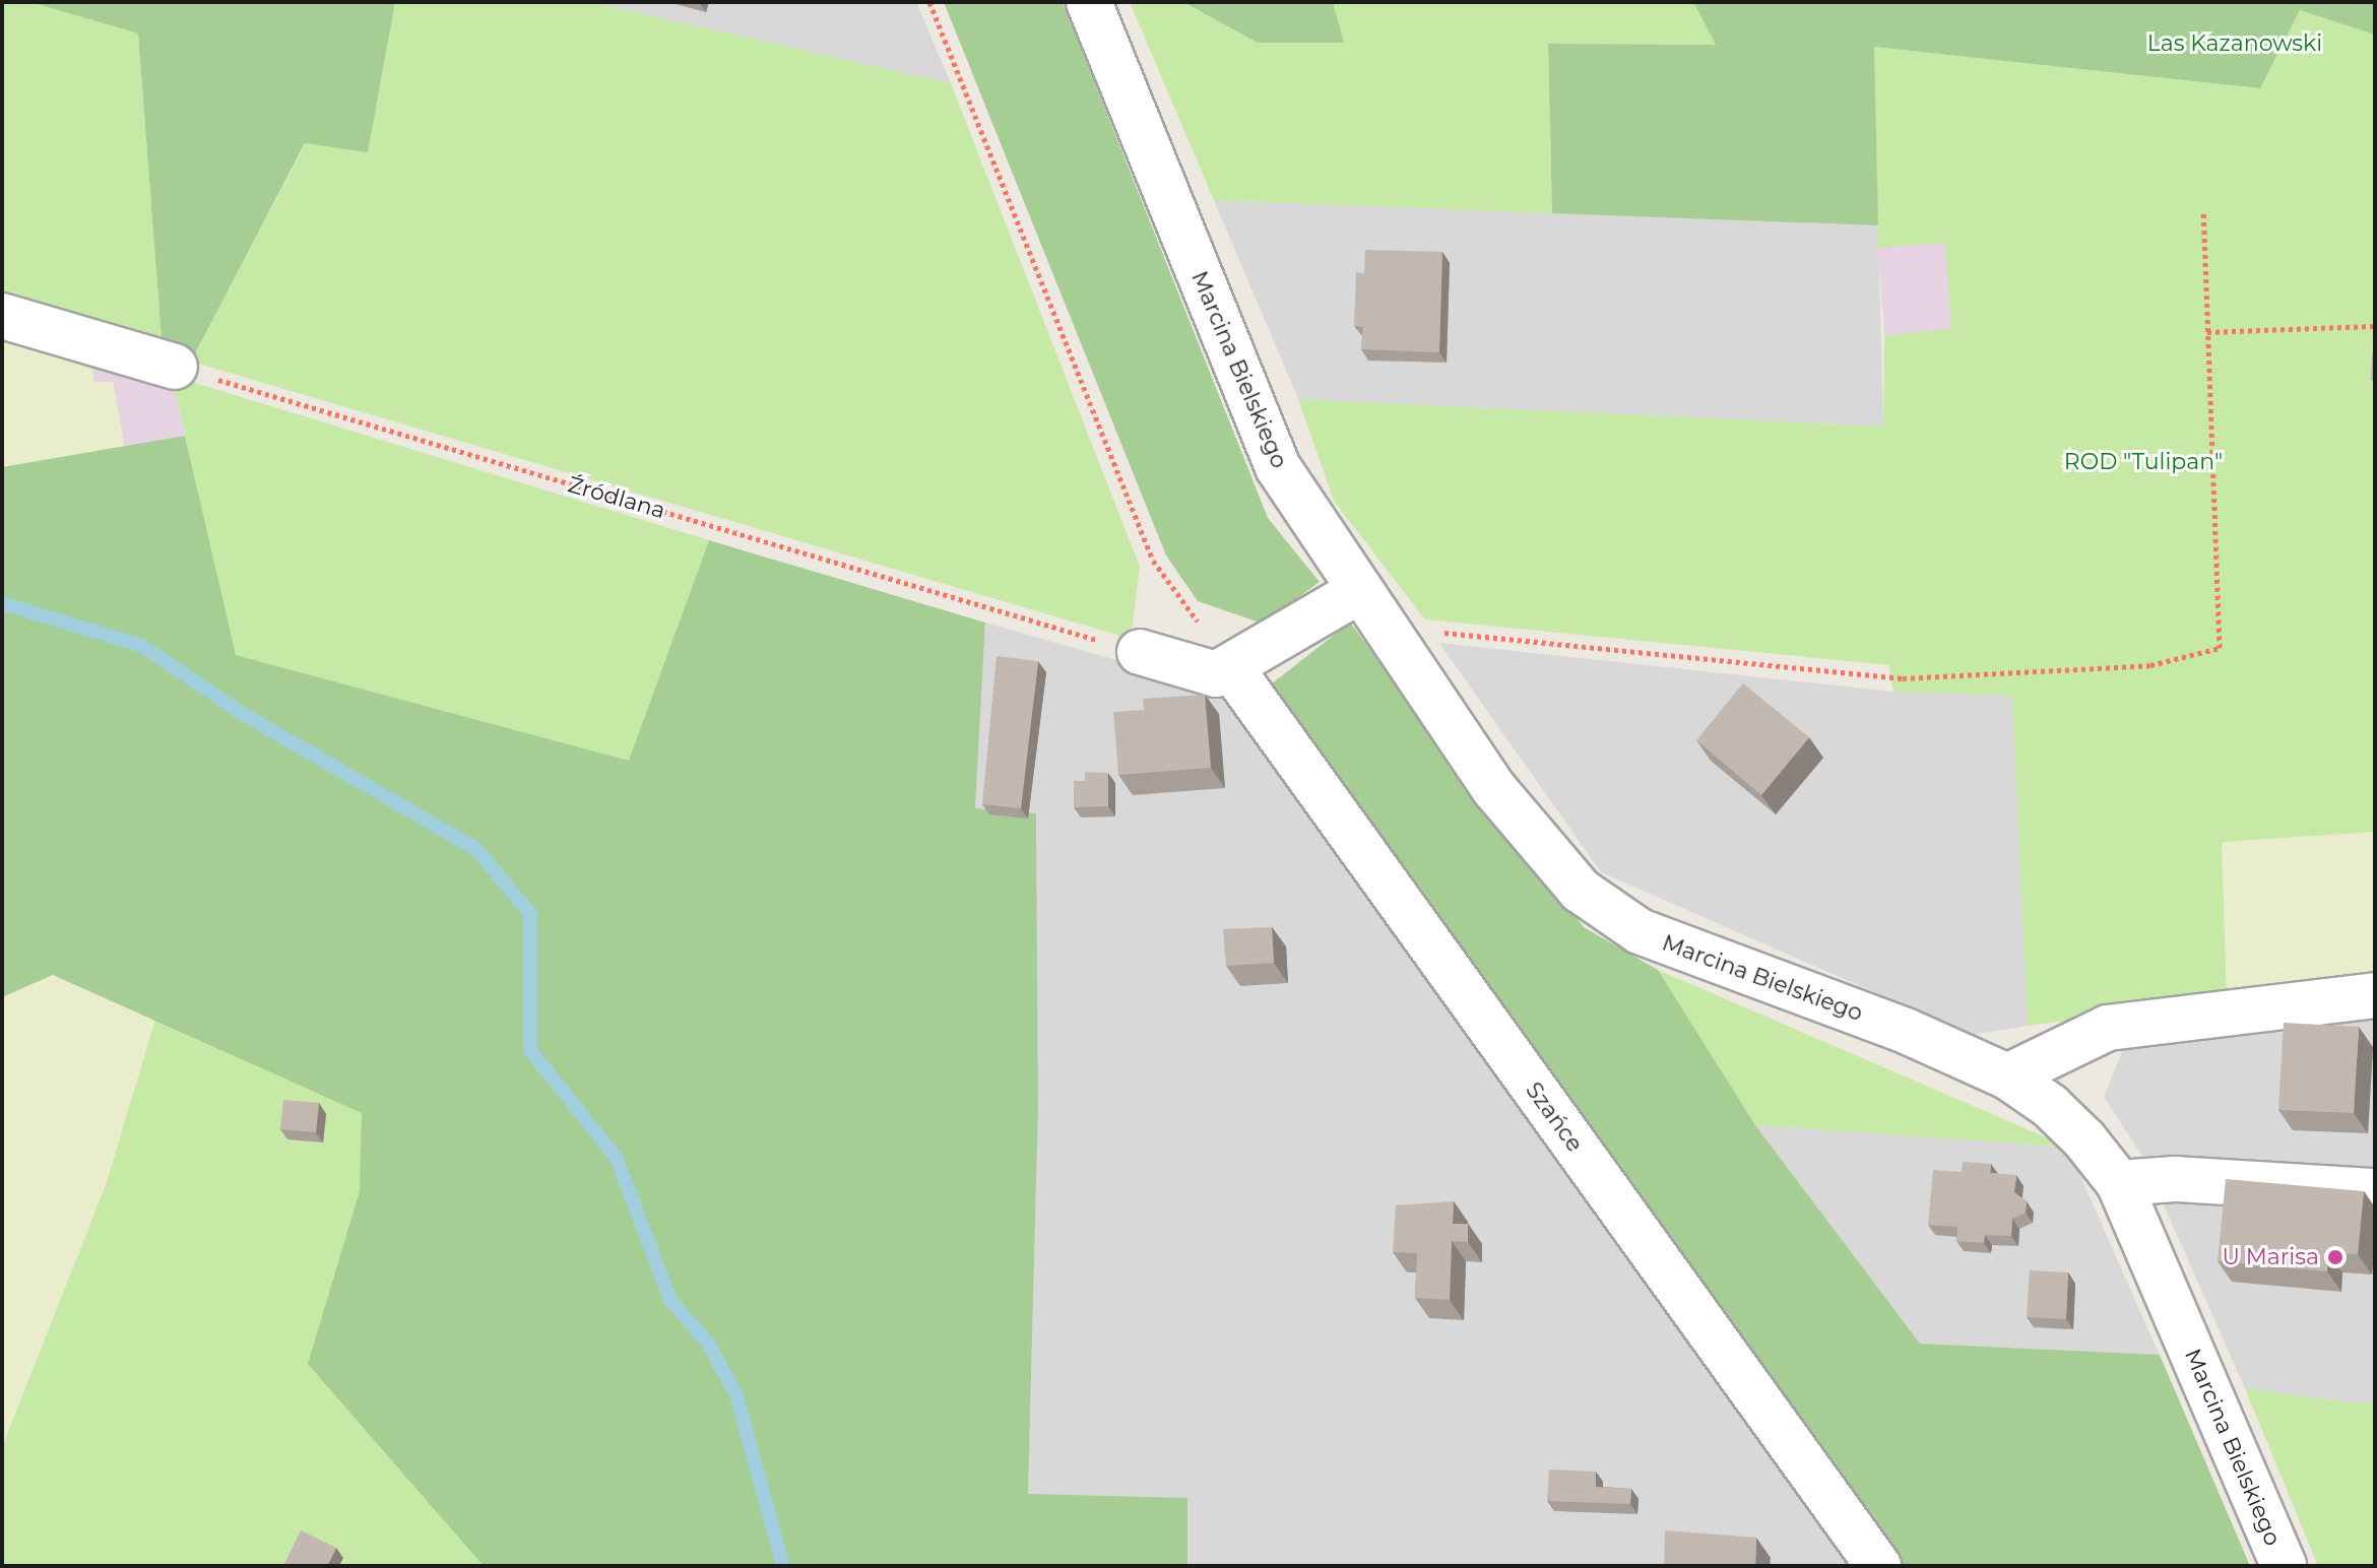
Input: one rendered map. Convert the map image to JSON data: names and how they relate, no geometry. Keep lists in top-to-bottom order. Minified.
{"streets":{"street":["Marcina Bielskiego","Szańce"],"path":["Źródlana"]},"parks":["Las Kazanowski","ROD \"Tulipan\""],"places":["U Marisa"]}
